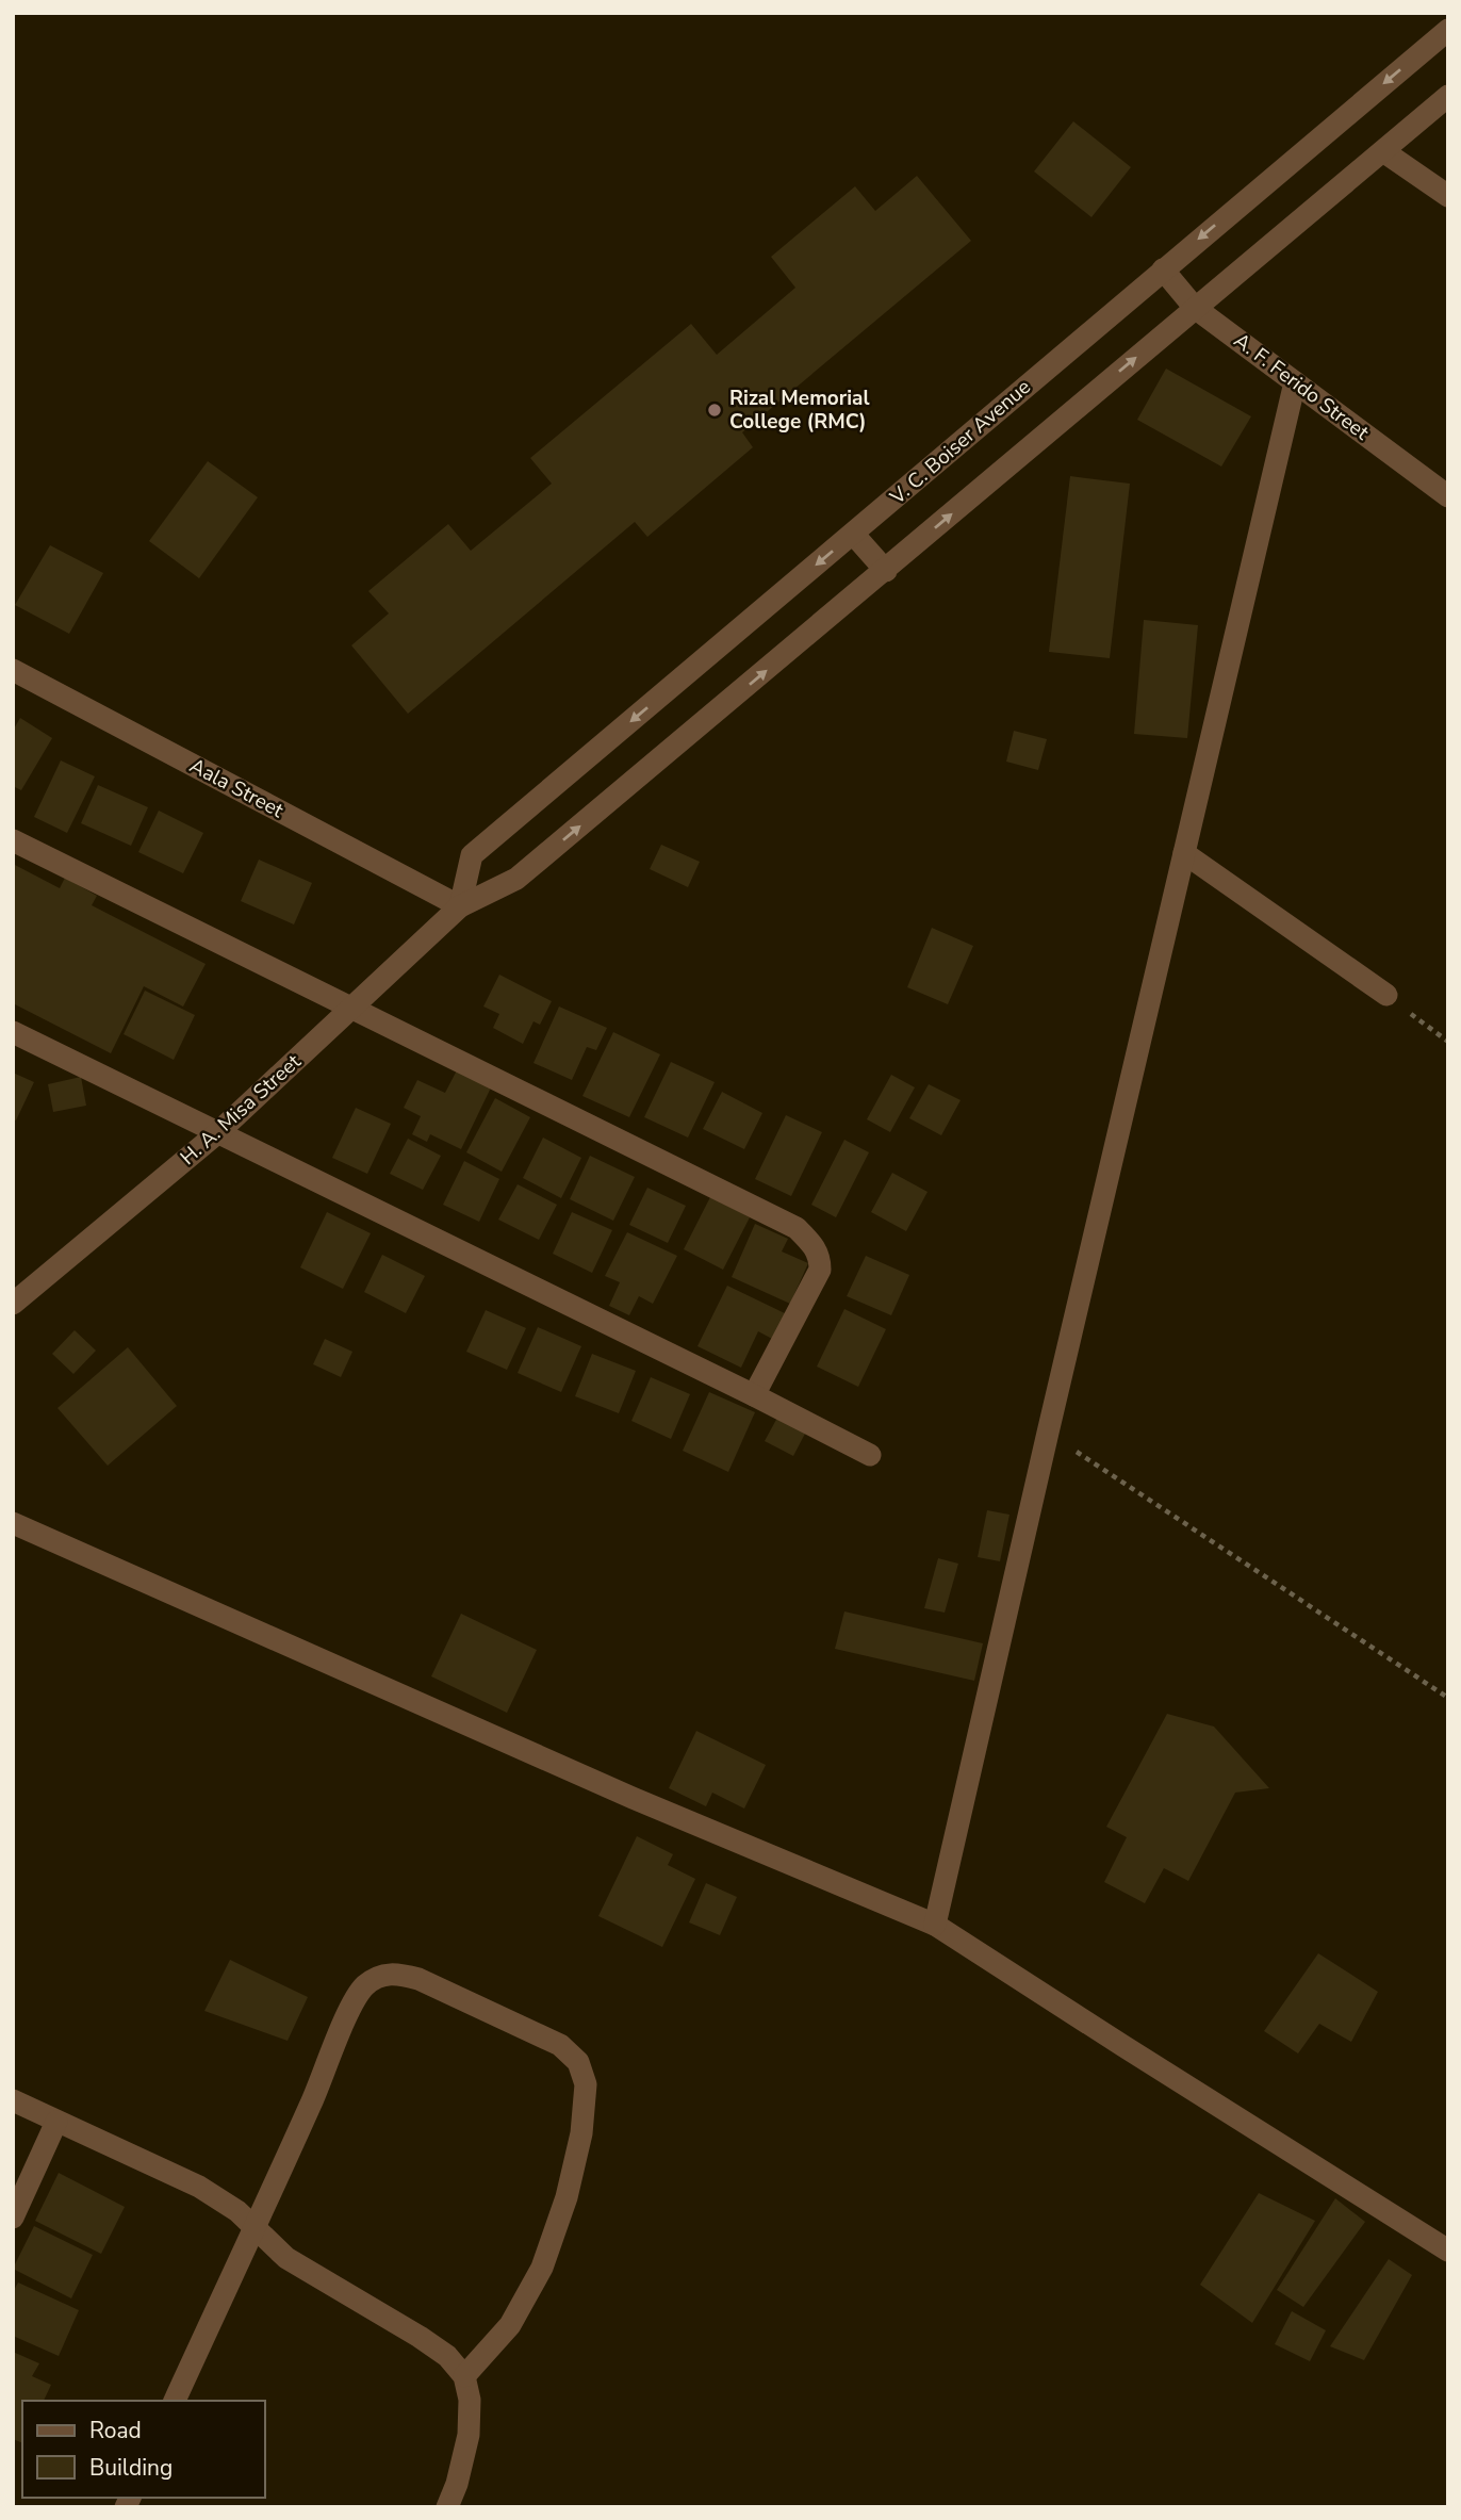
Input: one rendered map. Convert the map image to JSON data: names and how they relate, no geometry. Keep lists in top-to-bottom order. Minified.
{"streets":{"street":["A. F. Ferido Street","V. C. Boiser Avenue","Aala Street","H. A. Misa Street"]},"crossings":[["A. F. Ferido Street","V. C. Boiser Avenue"],["V. C. Boiser Avenue","Aala Street"],["V. C. Boiser Avenue","H. A. Misa Street"],["Aala Street","H. A. Misa Street"]],"one_way":["H. A. Misa Street"],"places":["Rizal Memorial College (RMC)"],"legend":["Road","Building"]}
